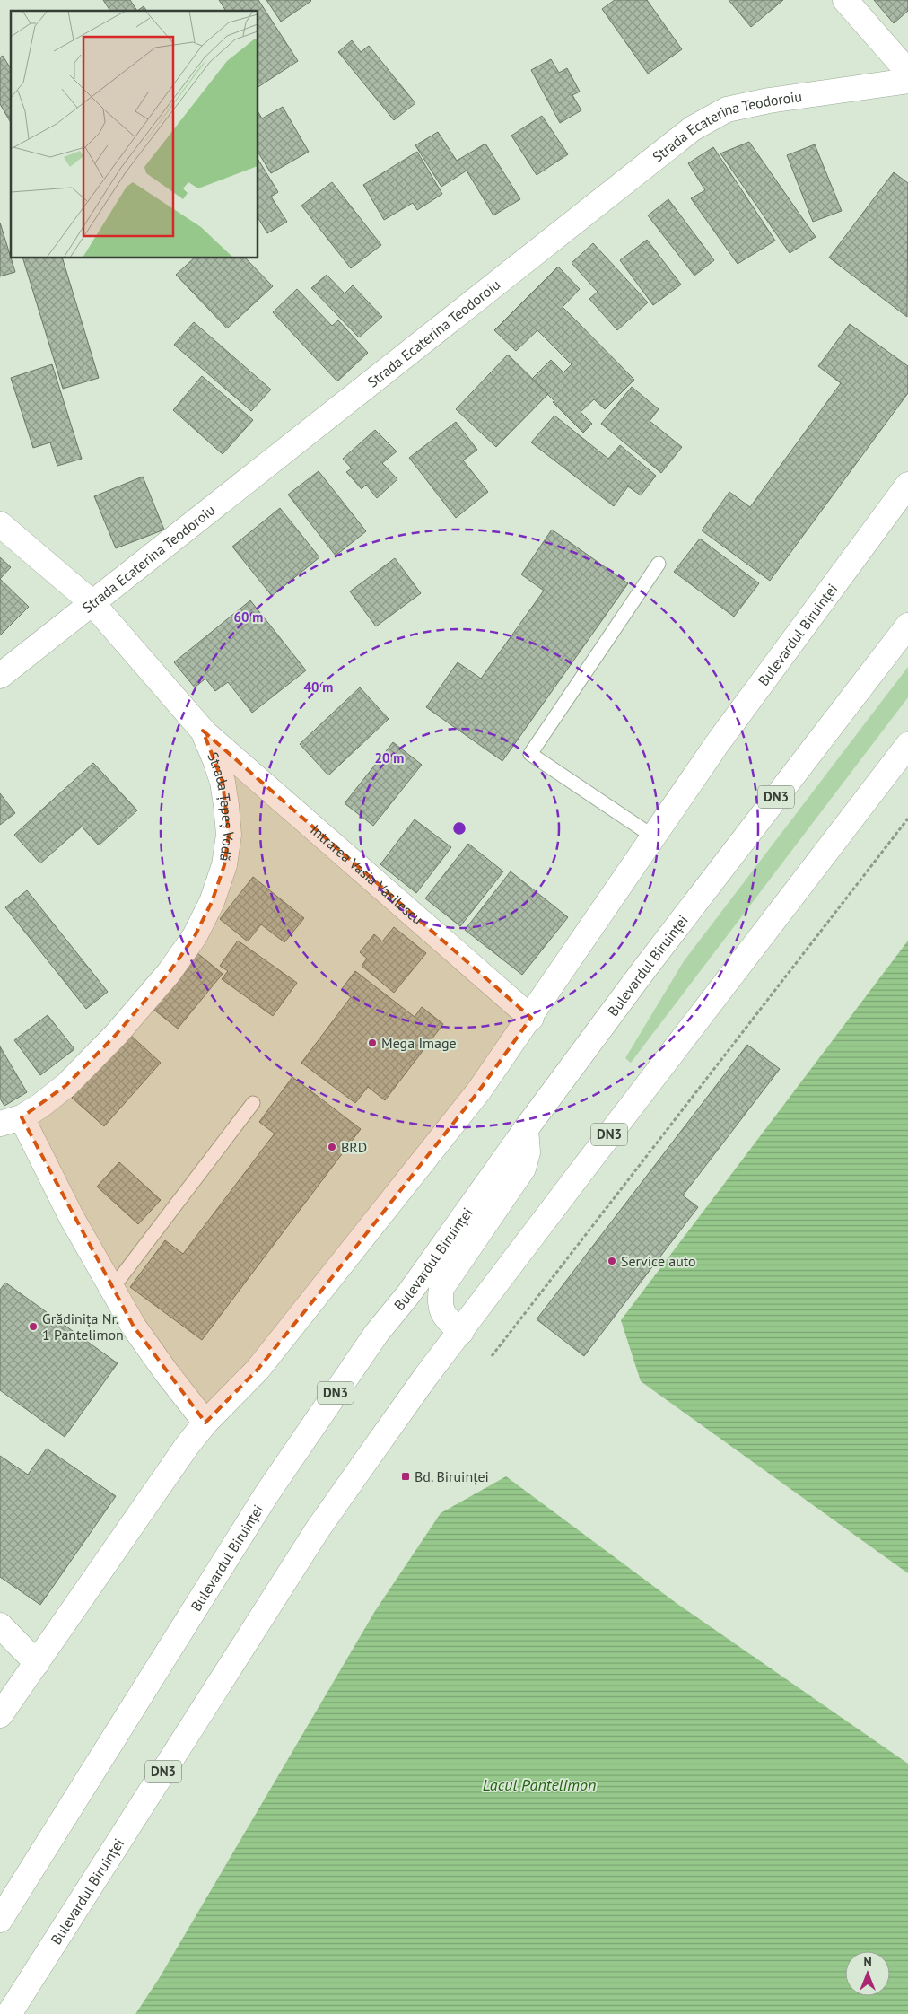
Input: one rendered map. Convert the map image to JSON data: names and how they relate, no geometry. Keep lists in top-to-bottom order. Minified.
{"streets":{"street":["Strada Ecaterina Teodoroiu","Bulevardul Biruinței","DN3","Strada Țepeș Vodă","Intrarea Vasia Vasilescu"]},"crossings":[["Strada Ecaterina Teodoroiu","Strada Țepeș Vodă"],["Bulevardul Biruinței","Intrarea Vasia Vasilescu"],["Strada Țepeș Vodă","Intrarea Vasia Vasilescu"]],"water":["Lacul Pantelimon"],"places":{"other":["Mega Image","BRD","Service auto","Grădinița Nr. 1 Pantelimon"],"transit":["Bd. Biruinței"]},"north":"top","rings":["60 m","40 m","20 m"]}
